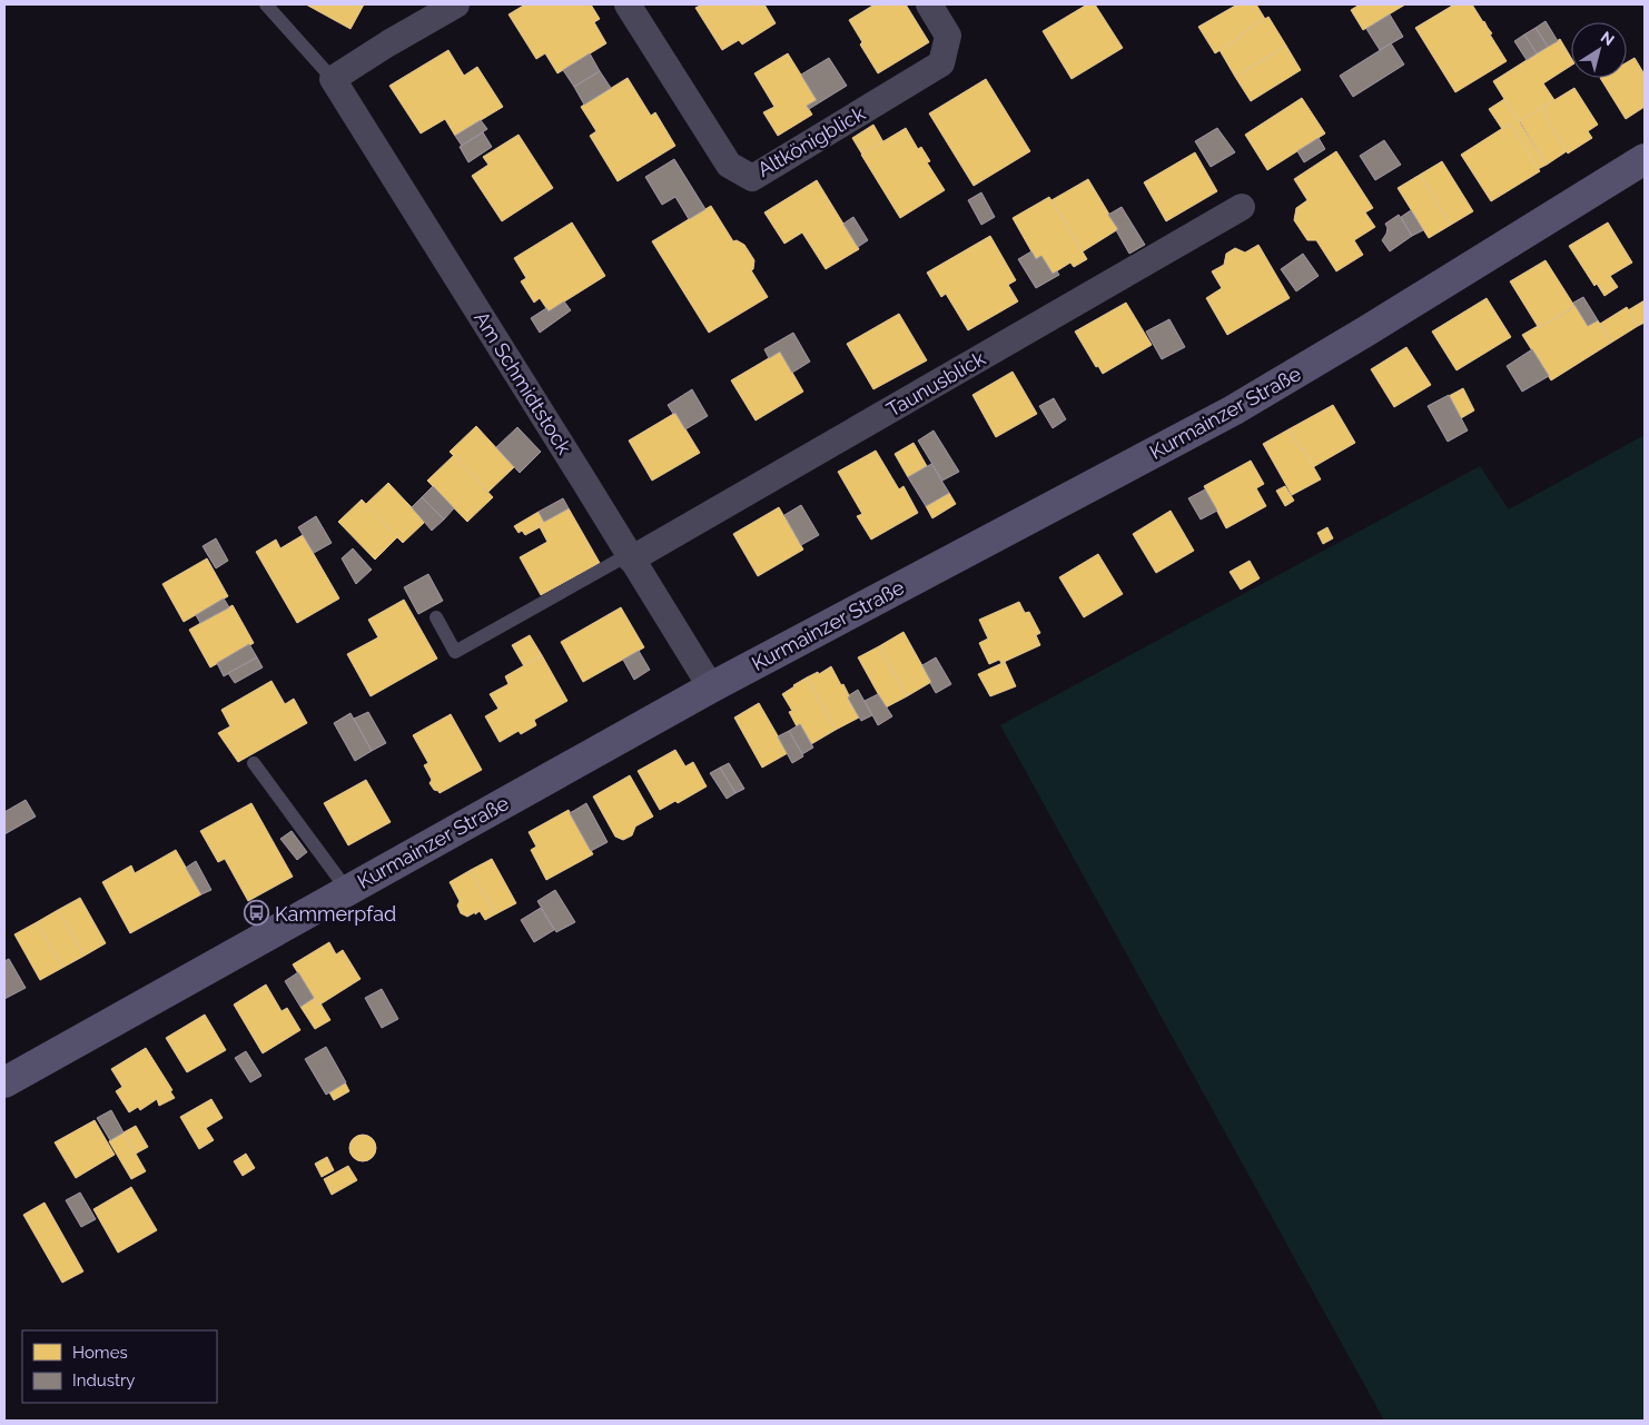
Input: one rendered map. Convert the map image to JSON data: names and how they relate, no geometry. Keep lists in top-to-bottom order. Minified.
{"streets":{"main road":["Kurmainzer Straße"],"street":["Altkönigblick","Am Schmidtstock","Taunusblick"]},"crossings":[["Am Schmidtstock","Taunusblick"],["Am Schmidtstock","Kurmainzer Straße"]],"places":{"bus stop":["Kammerpfad"]},"legend":["Homes","Industry"],"north":"top right"}
